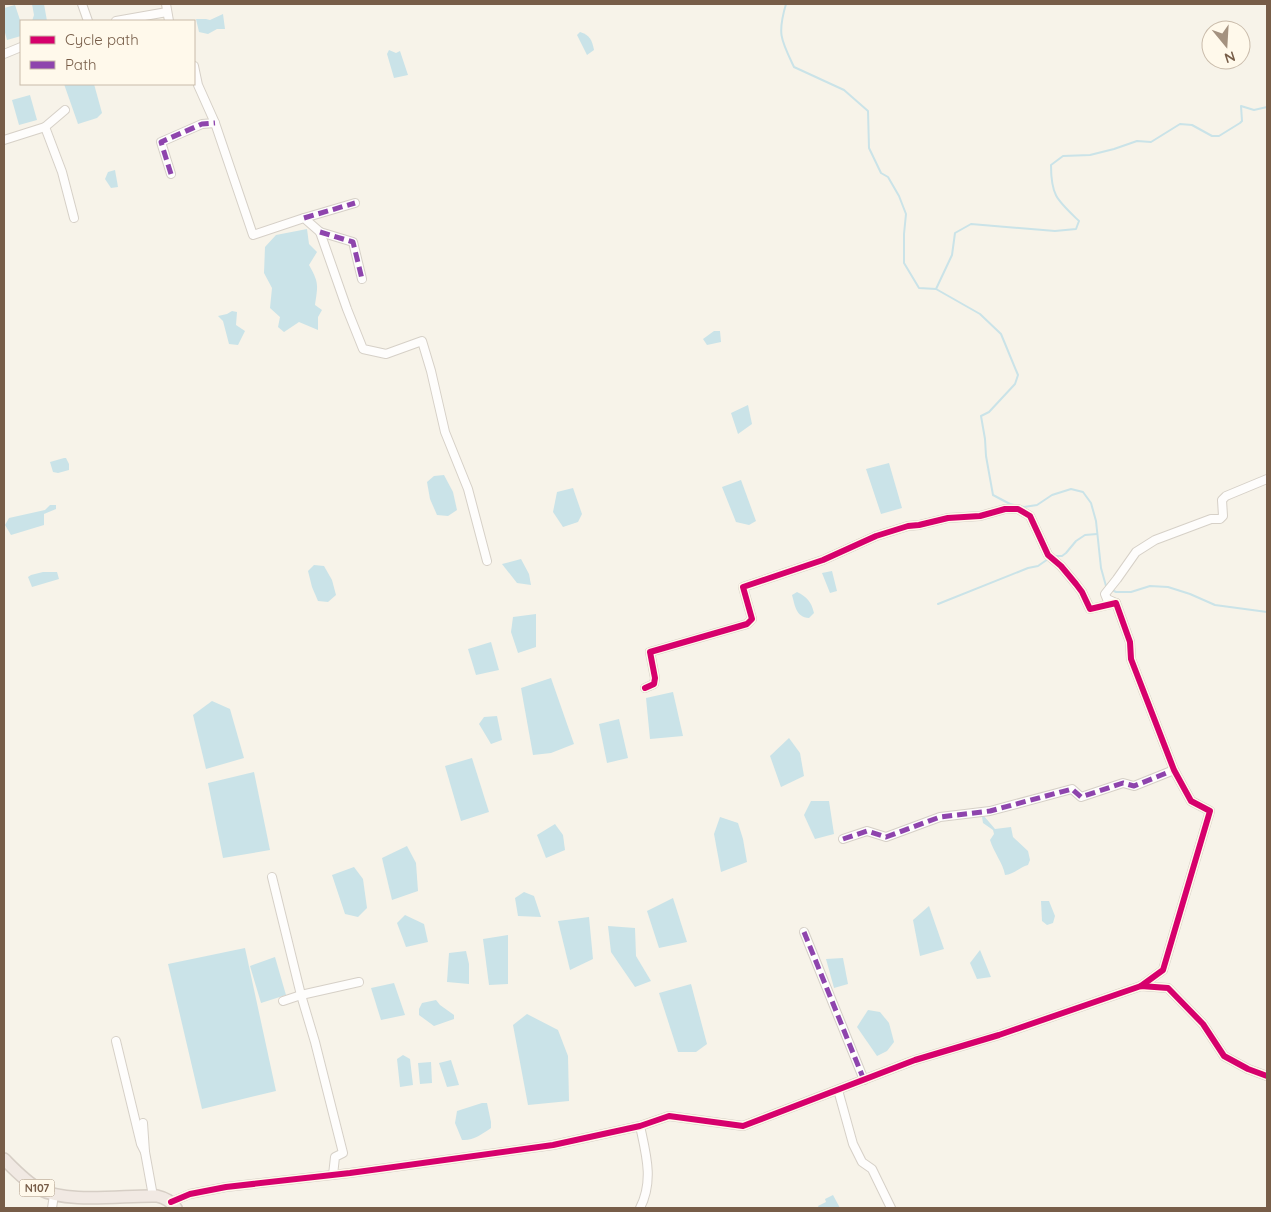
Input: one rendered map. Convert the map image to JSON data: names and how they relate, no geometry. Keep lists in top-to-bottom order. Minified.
{"streets":{"highway":["N107"]},"legend":["Cycle path","Path"],"north":"bottom"}
